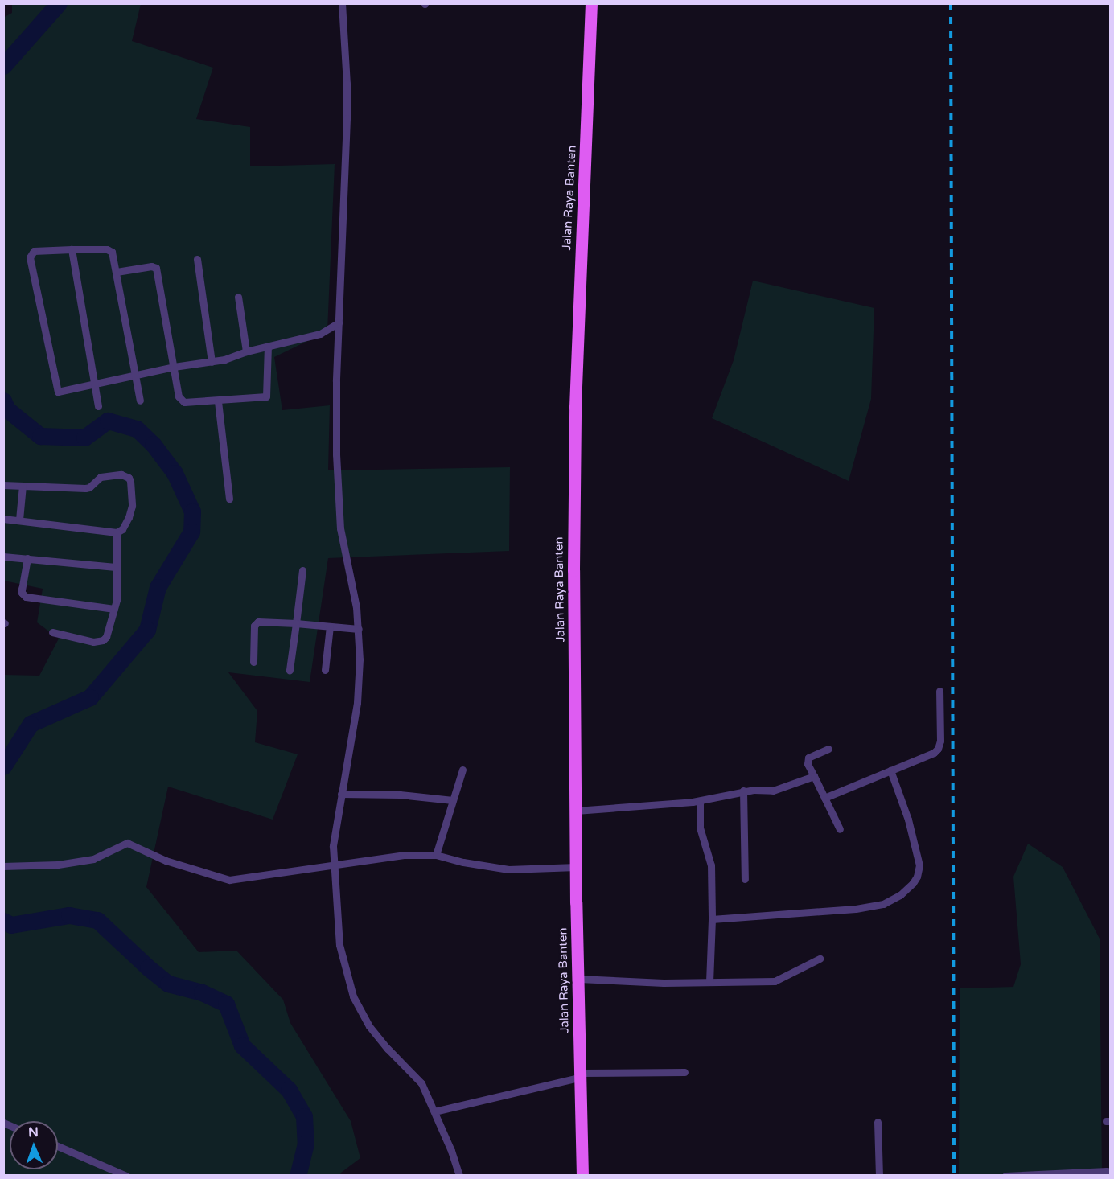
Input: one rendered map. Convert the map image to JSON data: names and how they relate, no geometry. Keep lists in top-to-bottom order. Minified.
{"streets":{"main road":["Jalan Raya Banten"]},"north":"top"}
